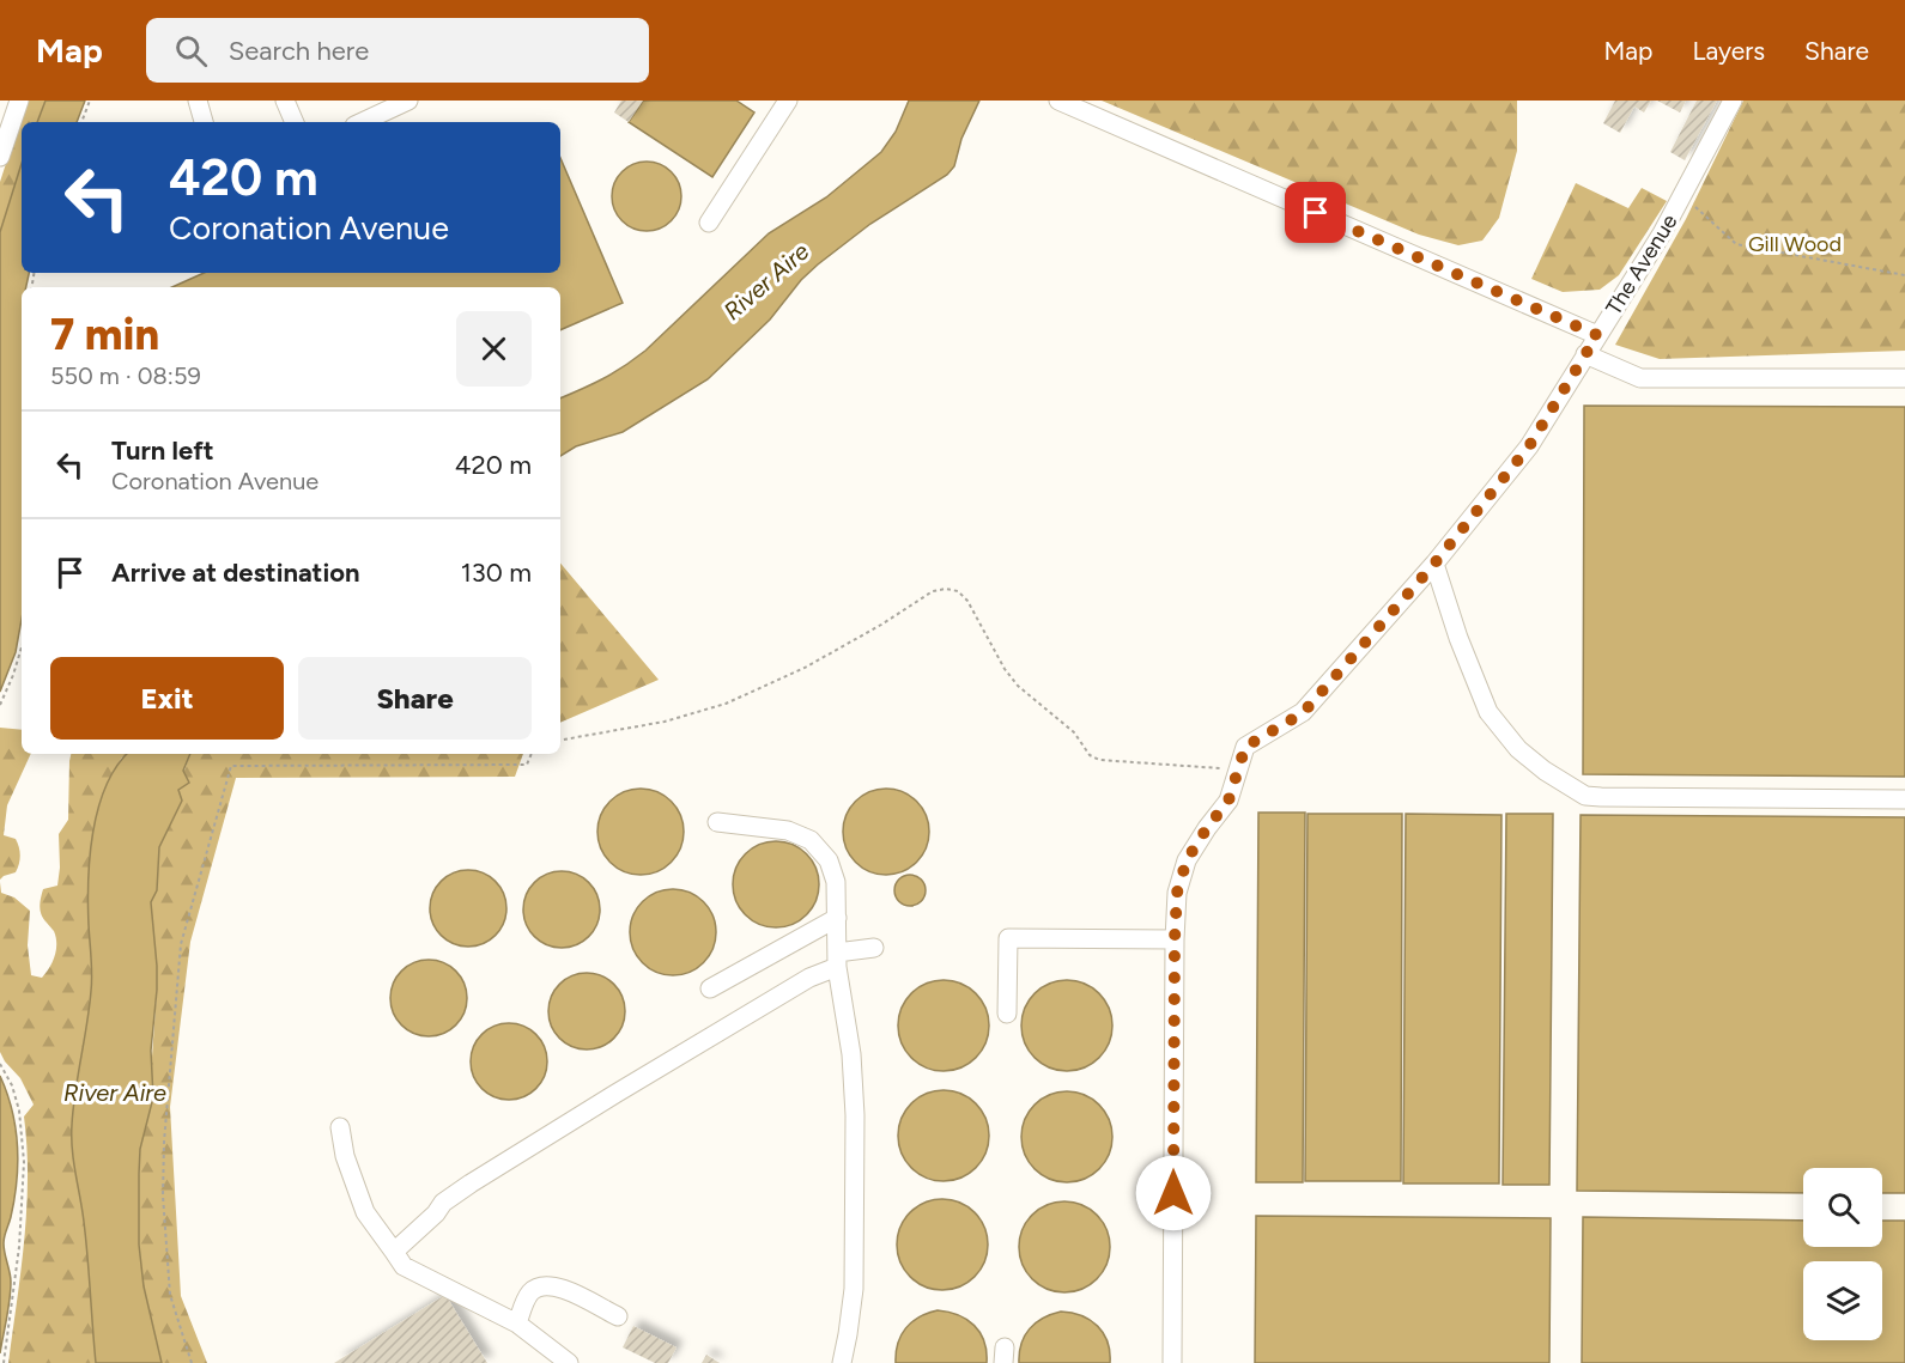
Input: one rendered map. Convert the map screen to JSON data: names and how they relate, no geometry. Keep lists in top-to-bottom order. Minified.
{"streets":{"street":["The Avenue"]},"water":["River Aire"],"parks":["Gill Wood"],"page":{"header":"Map","search":"Search here","nav":["Map","Layers","Share"],"turn":["420 m","Coronation Avenue"],"heading":["7 min","550 m · 08:59"],"list":[{"name":"Turn left","note":"Coronation Avenue","value":"420 m"},{"name":"Arrive at destination","value":"130 m"}],"buttons":["Exit","Share"]}}
